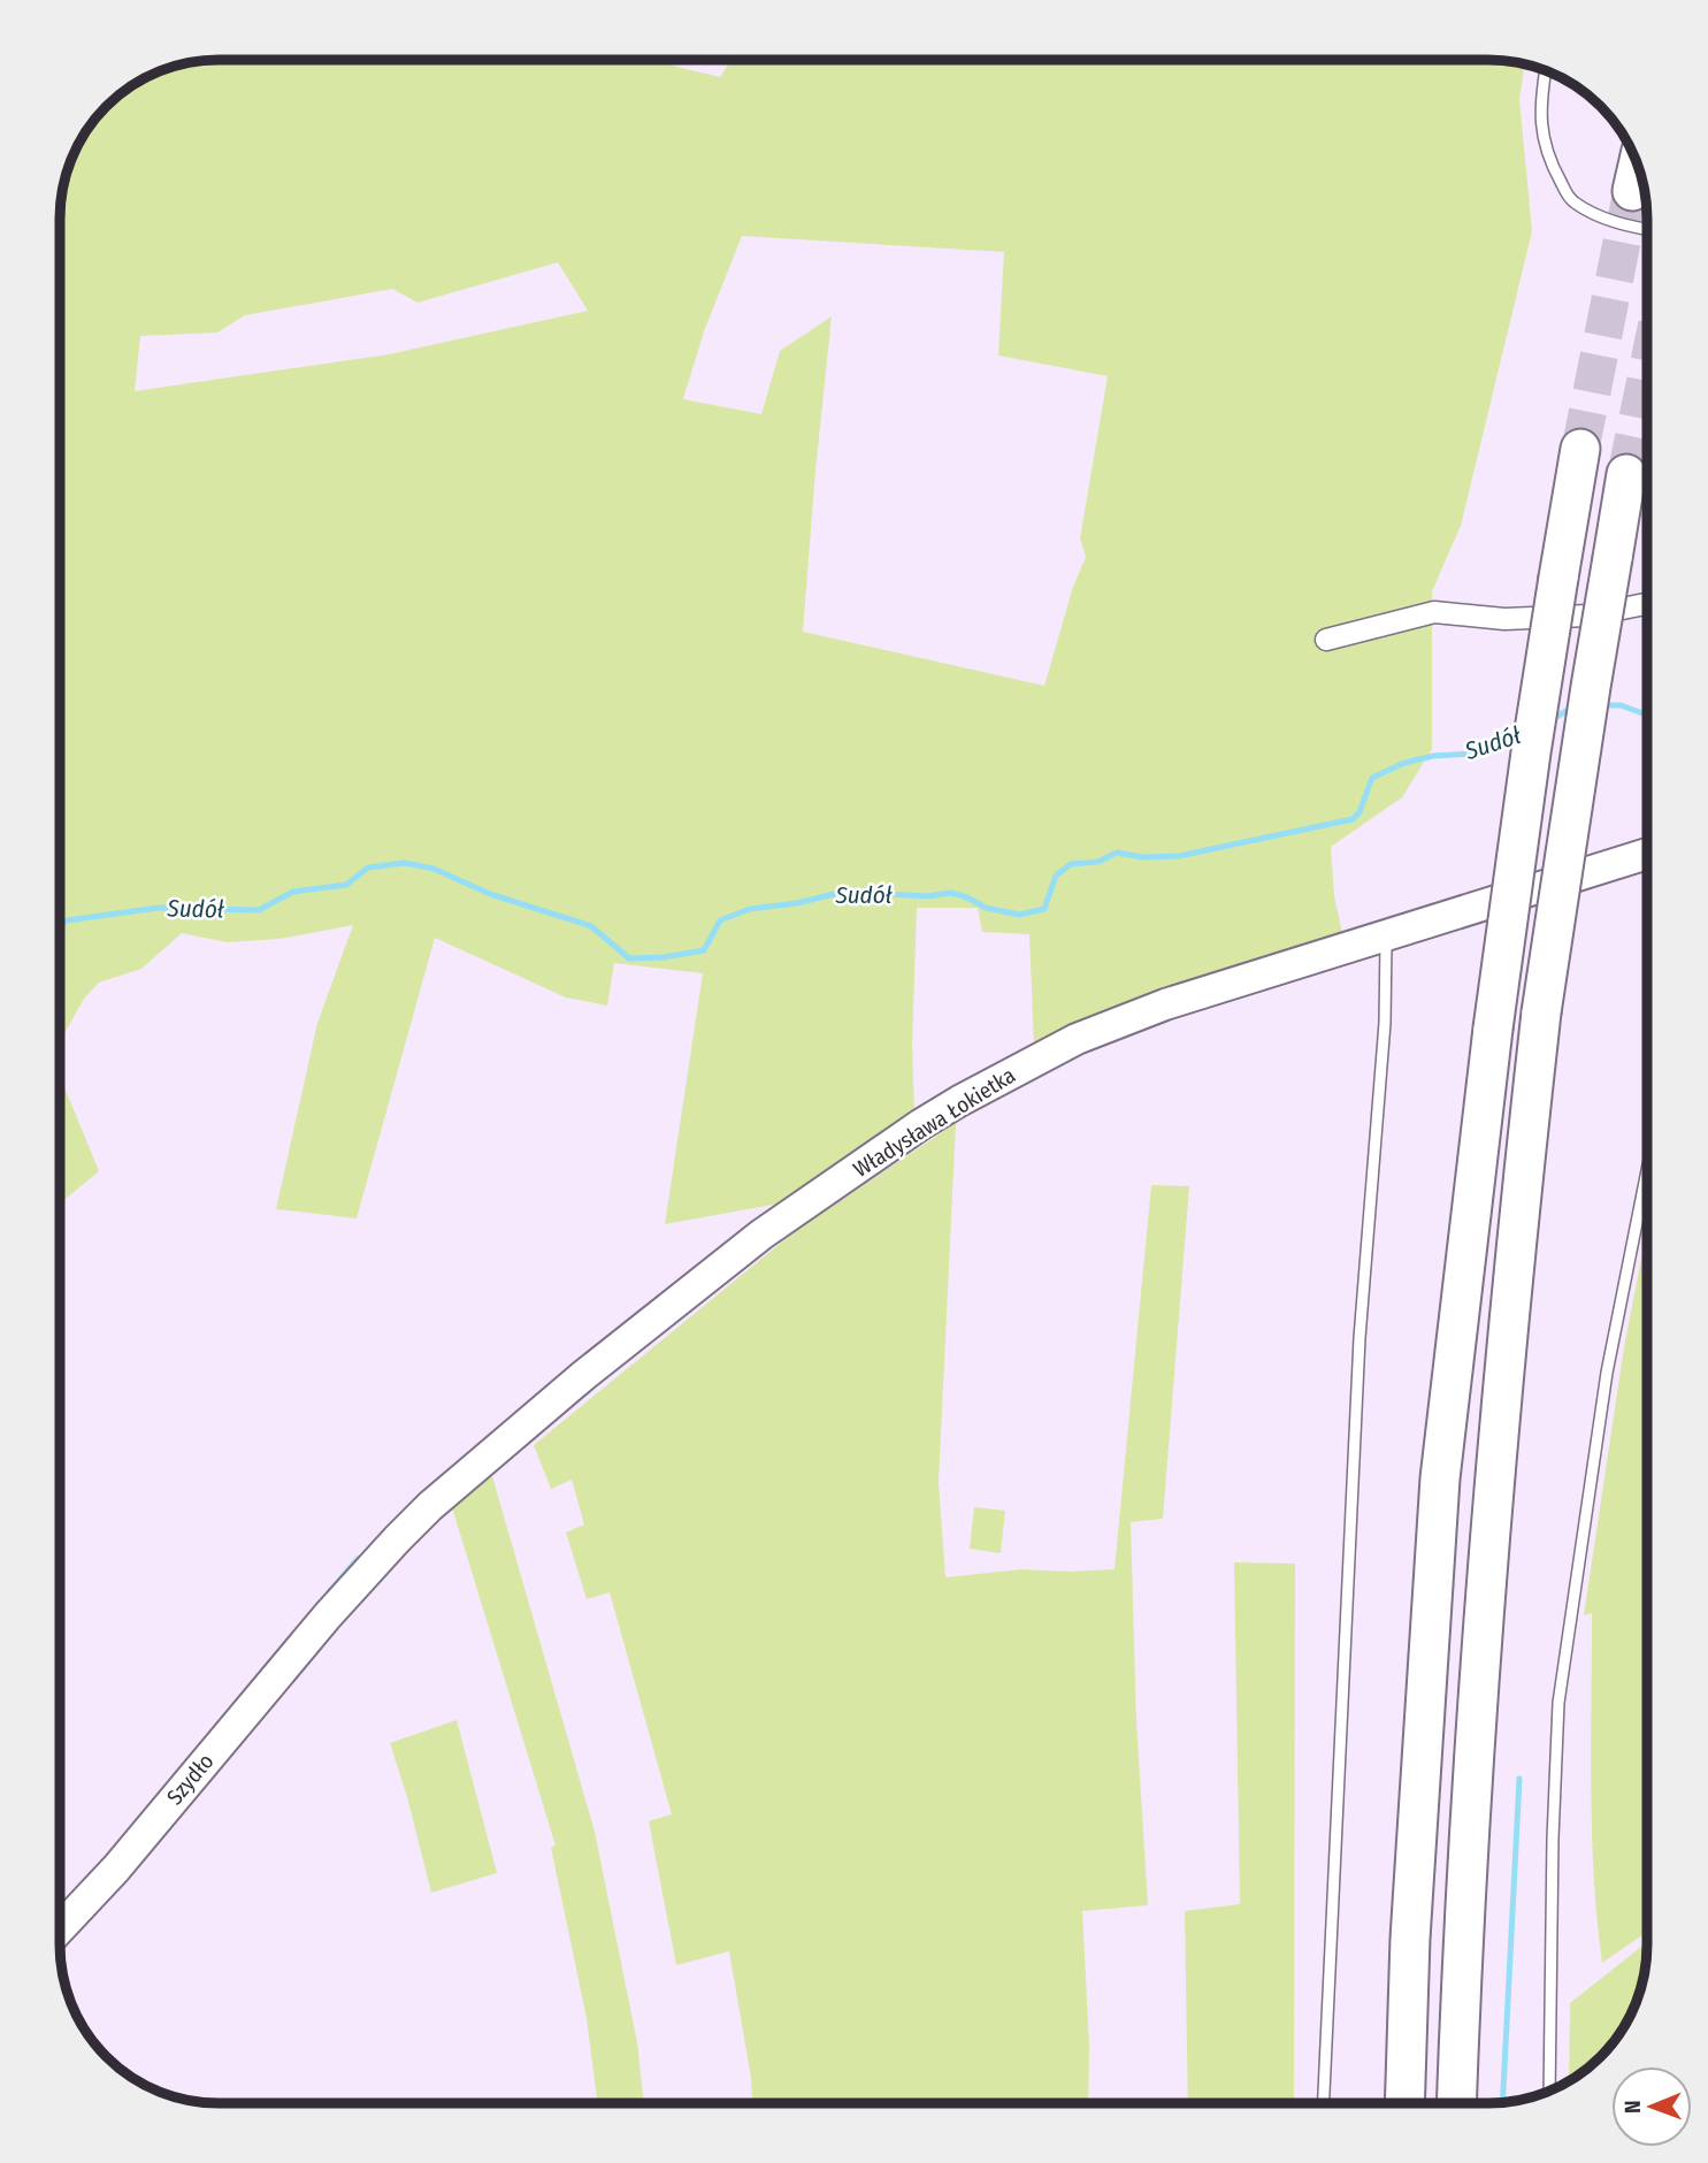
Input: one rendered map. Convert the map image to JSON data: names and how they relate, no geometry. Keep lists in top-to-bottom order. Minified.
{"streets":{"street":["Władysława Łokietka","Szydło"]},"crossings":[["Władysława Łokietka","Szydło"]],"water":["Sudół"],"north":"left"}
